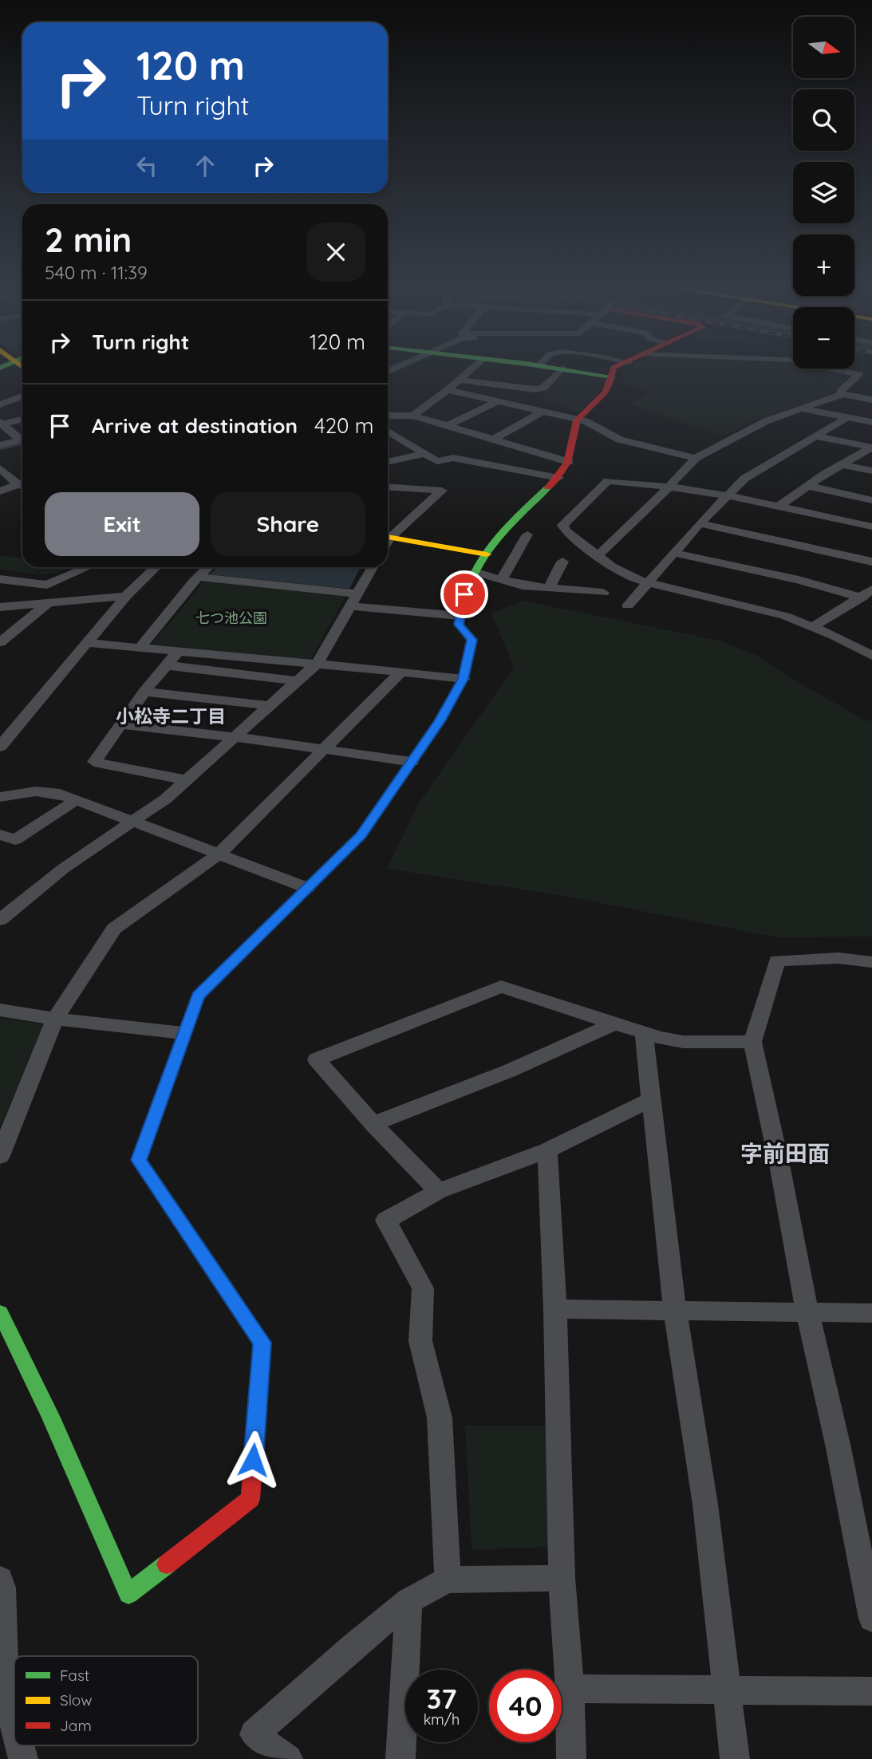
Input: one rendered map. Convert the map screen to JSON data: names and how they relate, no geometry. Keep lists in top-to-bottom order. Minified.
{"districts":["小松寺二丁目","字前田面"],"parks":["七つ池公園"],"legend":["Fast","Slow","Jam"],"north":"right","page":{"map_buttons":["+","−"],"turn":["120 m","Turn right"],"heading":["2 min","540 m · 11:39"],"list":[{"name":"Turn right","value":"120 m"},{"name":"Arrive at destination","value":"420 m"}],"buttons":["Exit","Share"],"speed":"37 km/h","limit":"40"}}
